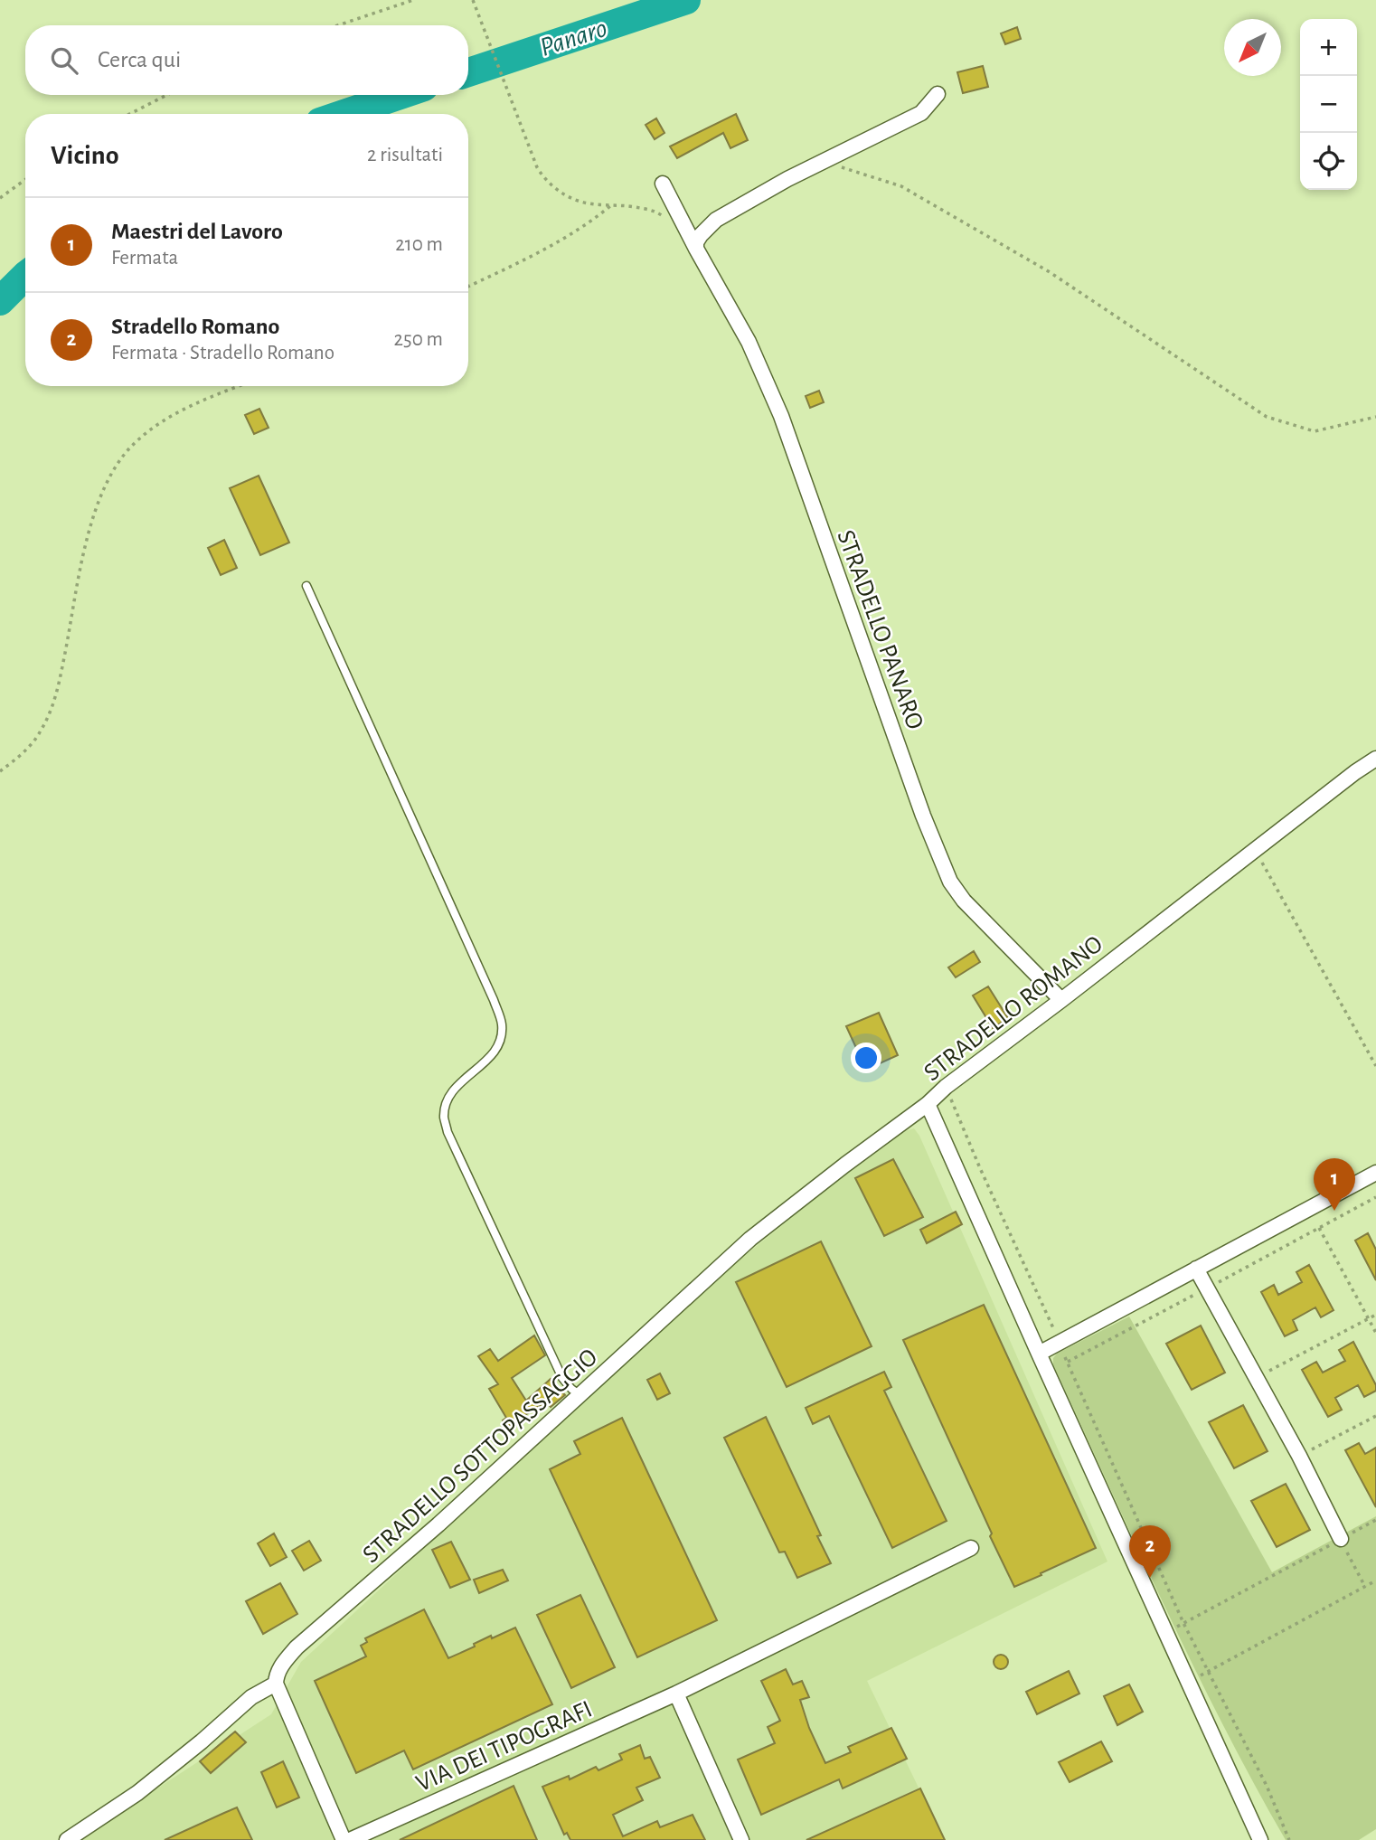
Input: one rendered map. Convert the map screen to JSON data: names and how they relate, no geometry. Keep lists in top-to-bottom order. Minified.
{"streets":{"street":["STRADELLO PANARO","STRADELLO ROMANO","STRADELLO SOTTOPASSAGGIO","VIA DEI TIPOGRAFI"]},"crossings":[["STRADELLO PANARO","STRADELLO ROMANO"],["STRADELLO ROMANO","STRADELLO SOTTOPASSAGGIO"]],"water":["Panaro"],"north":"bottom left","page":{"map_buttons":["+","−"],"search":"Cerca qui","heading":["Vicino","2 risultati"],"list":[{"mark":"1","name":"Maestri del Lavoro","note":"Fermata","value":"210 m"},{"mark":"2","name":"Stradello Romano","note":"Fermata · Stradello Romano","value":"250 m"}],"pins":["1","2"]}}
